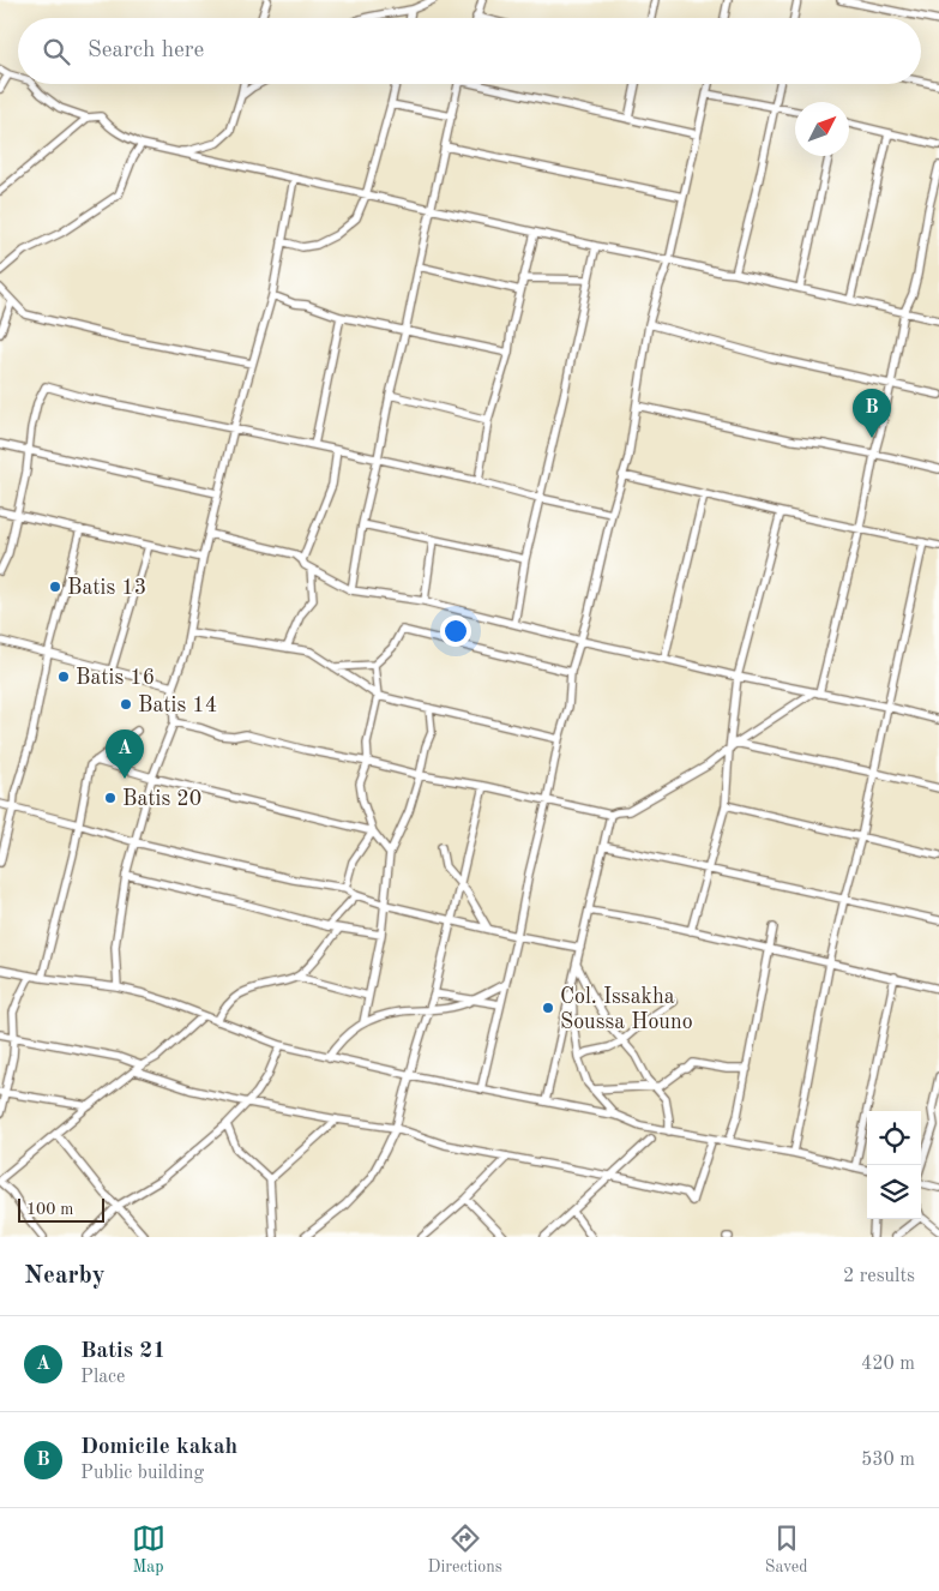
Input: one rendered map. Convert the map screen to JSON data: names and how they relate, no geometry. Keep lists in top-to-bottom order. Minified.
{"places":["Batis 13","Batis 16","Batis 14","Batis 20","Col. Issakha Soussa Houno"],"scale_bar":"100 m","north":"top right","page":{"search":"Search here","pins":["B","A"],"scale":"100 m","heading":["Nearby","2 results"],"list":[{"mark":"A","name":"Batis 21","note":"Place","value":"420 m"},{"mark":"B","name":"Domicile kakah","note":"Public building","value":"530 m"}],"nav":["Map","Directions","Saved"]}}
